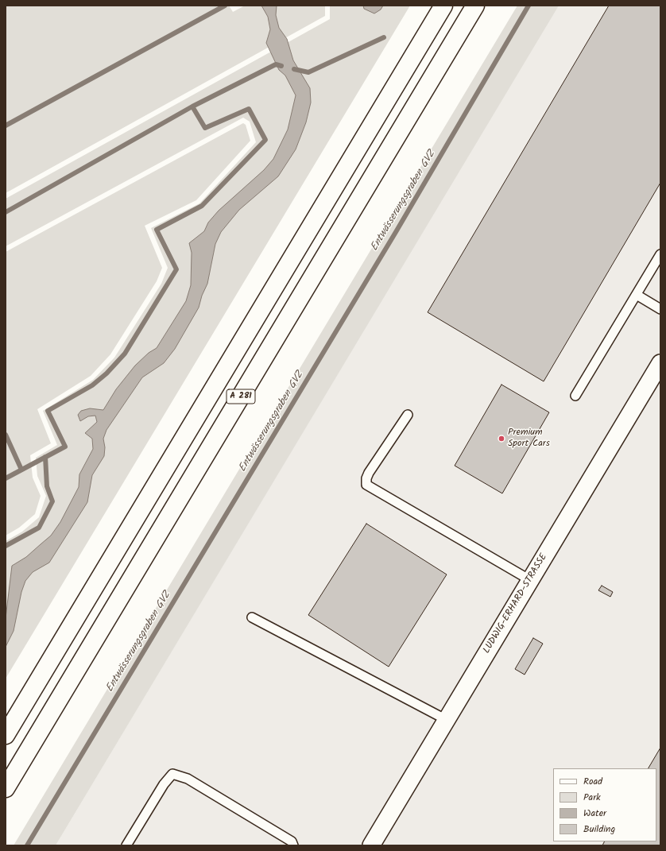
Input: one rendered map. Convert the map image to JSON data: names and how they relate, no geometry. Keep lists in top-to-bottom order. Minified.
{"streets":{"highway":["A 281"],"street":["LUDWIG-ERHARD-STRASSE"]},"water":["Entwässerungsgraben GVZ"],"places":["Premium Sport Cars"],"legend":["Road","Park","Water","Building"]}
